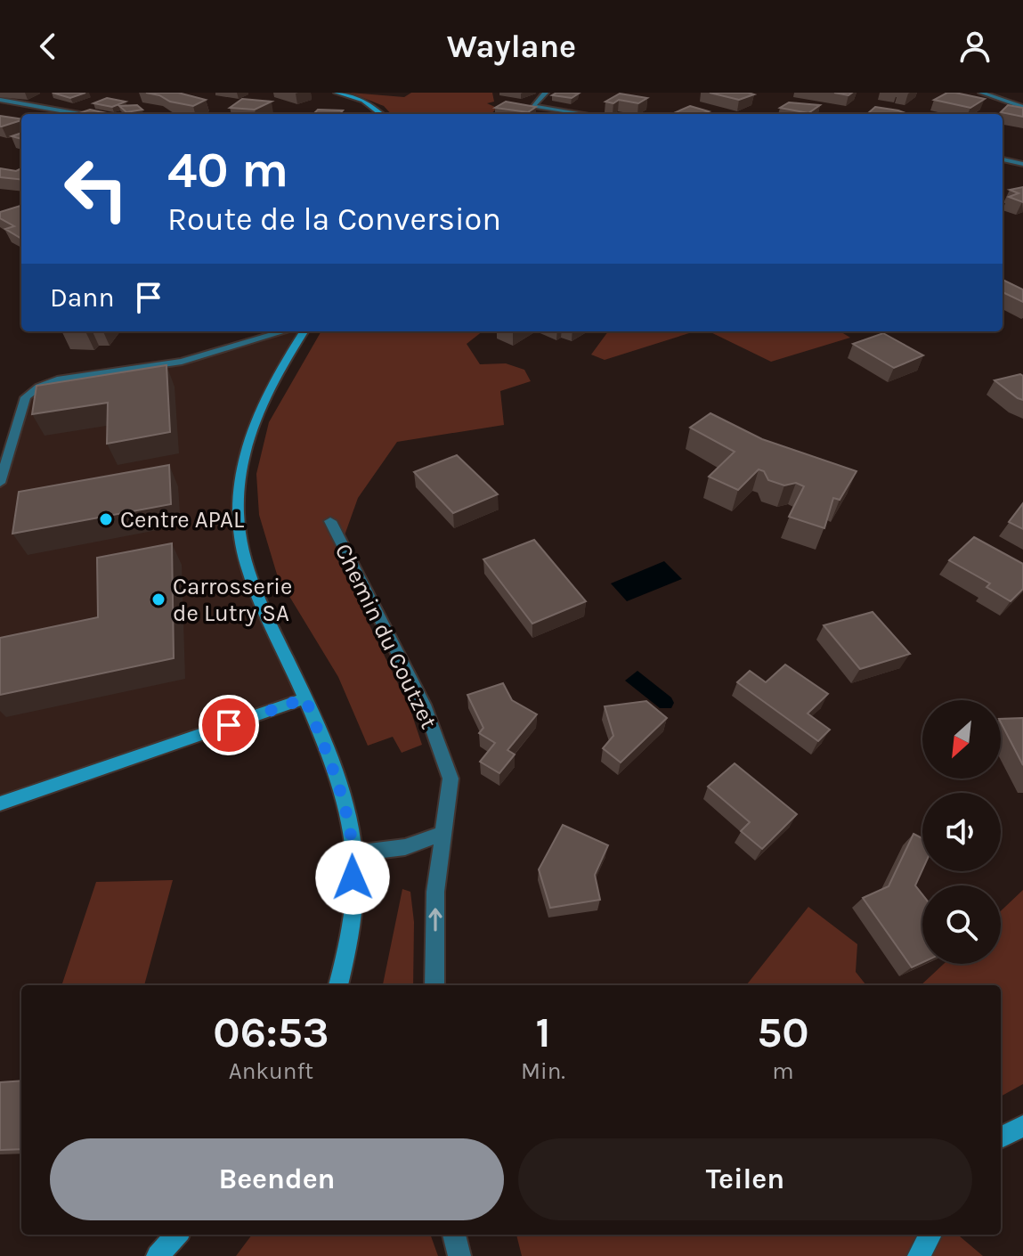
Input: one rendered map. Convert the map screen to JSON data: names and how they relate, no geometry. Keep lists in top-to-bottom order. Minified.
{"streets":{"street":["Chemin du Coutzet"]},"places":["Centre APAL","Carrosserie de Lutry SA"],"north":"bottom left","page":{"header":"Waylane","turn":["40 m","Route de la Conversion"],"then":"Dann","eta":["06:53","Ankunft","1","Min.","50","m"],"buttons":["Beenden","Teilen"]}}
